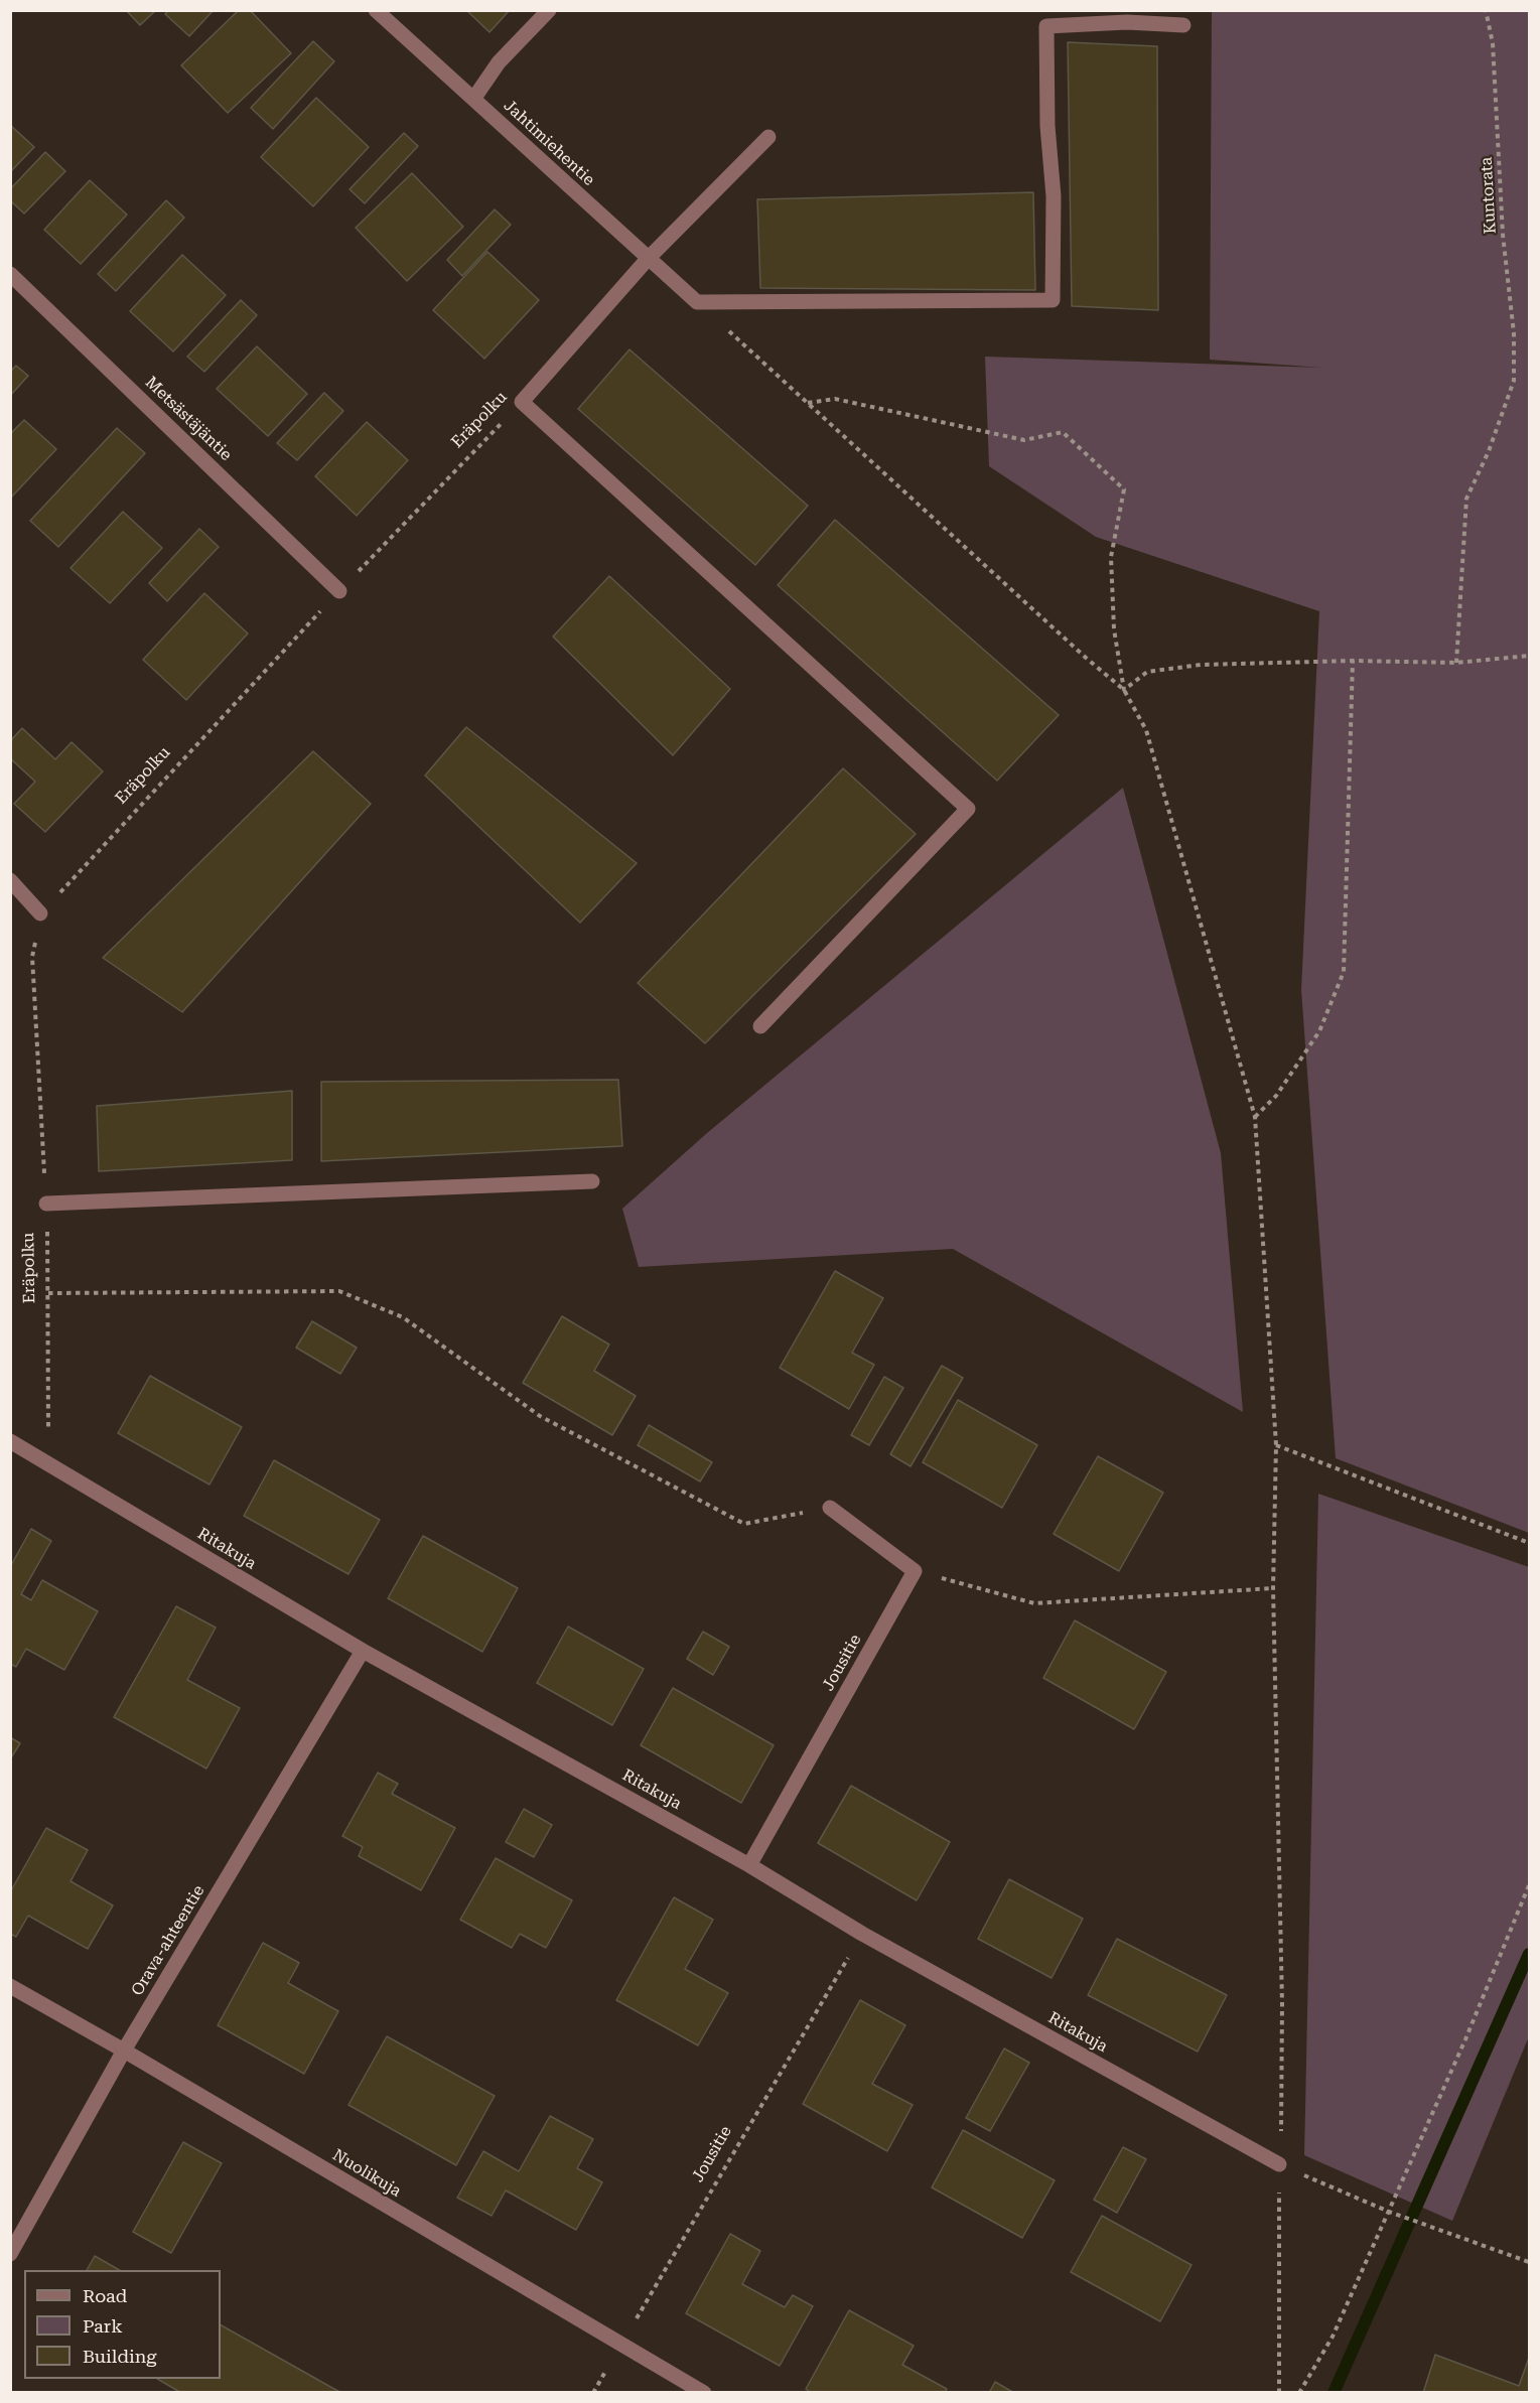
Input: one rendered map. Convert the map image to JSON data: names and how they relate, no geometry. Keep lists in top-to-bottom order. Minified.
{"streets":{"street":["Jahtimiehentie","Metsästäjäntie","Eräpolku","Ritakuja","Jousitie","Orava-ahteentie","Nuolikuja"],"path":["Kuntorata"]},"crossings":[["Jahtimiehentie","Eräpolku"],["Metsästäjäntie","Eräpolku"],["Eräpolku","Ritakuja"],["Ritakuja","Jousitie"],["Ritakuja","Orava-ahteentie"],["Jousitie","Nuolikuja"],["Orava-ahteentie","Nuolikuja"]],"legend":["Road","Park","Building"]}
